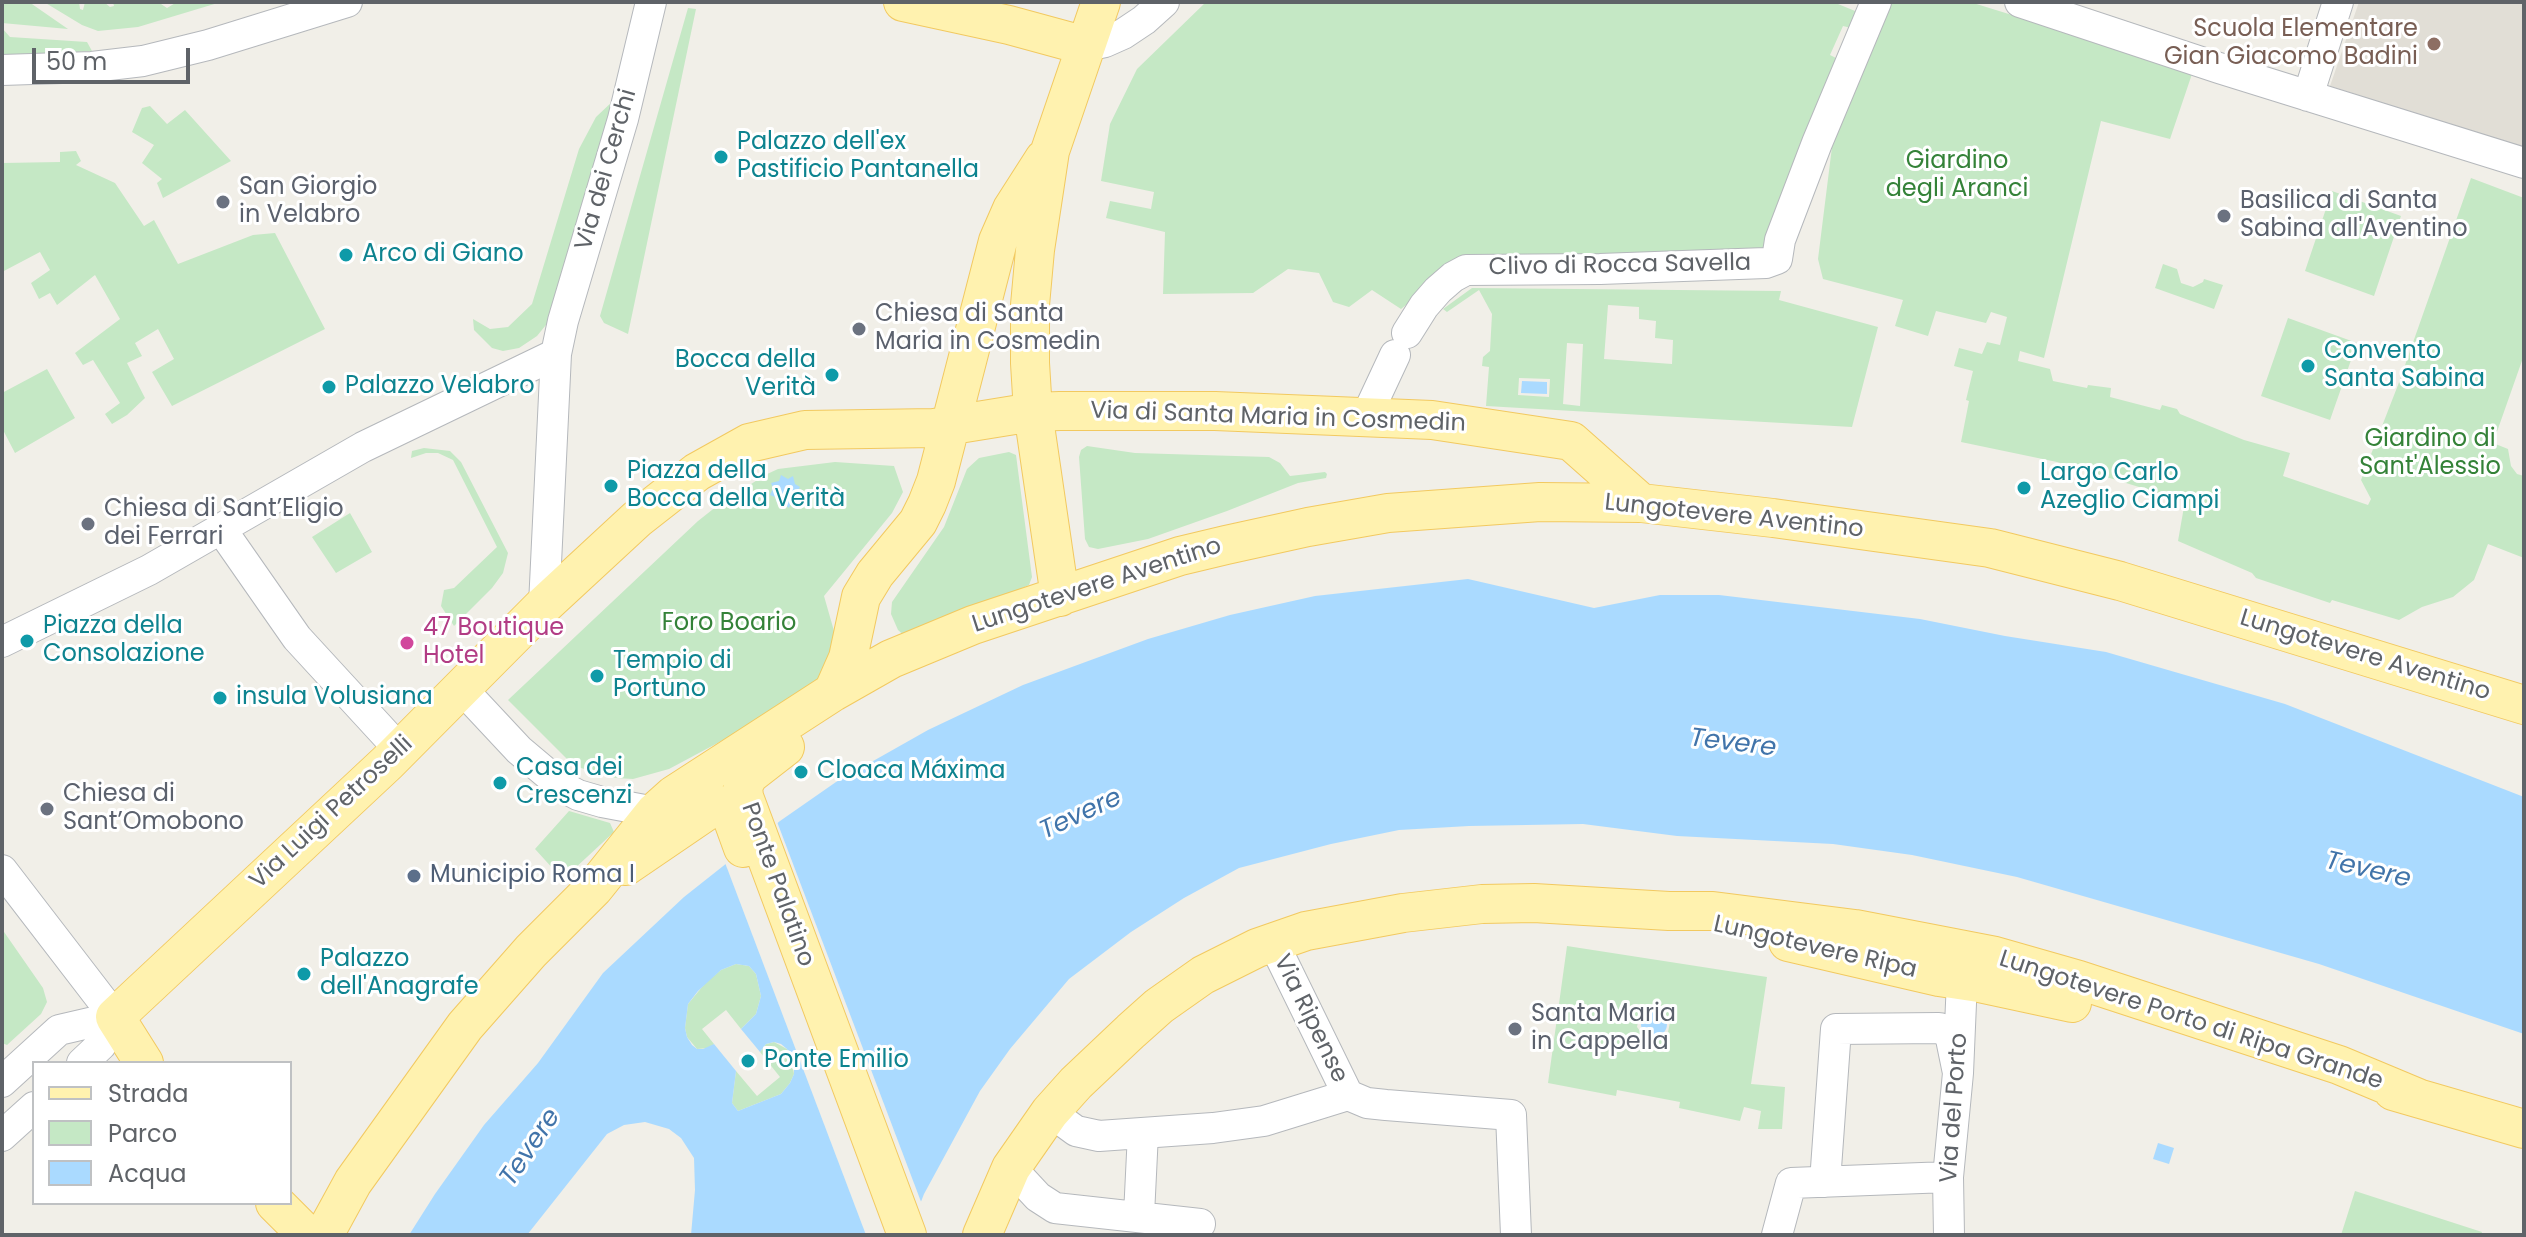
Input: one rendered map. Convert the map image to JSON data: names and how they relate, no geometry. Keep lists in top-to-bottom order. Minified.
{"streets":{"main road":["Via di Santa Maria in Cosmedin","Lungotevere Aventino","Via Luigi Petroselli","Ponte Palatino","Lungotevere Ripa","Lungotevere Porto di Ripa Grande"],"street":["Via dei Cerchi","Clivo di Rocca Savella","Via Ripense","Via del Porto"]},"crossings":[["Clivo di Rocca Savella","Via di Santa Maria in Cosmedin"],["Via di Santa Maria in Cosmedin","Lungotevere Aventino"],["Lungotevere Aventino","Ponte Palatino"],["Lungotevere Ripa","Via Ripense"],["Lungotevere Ripa","Lungotevere Porto di Ripa Grande"],["Lungotevere Ripa","Via del Porto"],["Lungotevere Porto di Ripa Grande","Via del Porto"]],"water":["Tevere"],"parks":["Giardino degli Aranci","Giardino di Sant'Alessio","Foro Boario"],"places":["Scuola Elementare Gian Giacomo Badini","Palazzo dell'ex Pastificio Pantanella","San Giorgio in Velabro","Basilica di Santa Sabina all'Aventino","Arco di Giano","Chiesa di Santa Maria in Cosmedin","Convento Santa Sabina","Bocca della Verità","Palazzo Velabro","Piazza della Bocca della Verità","Largo Carlo Azeglio Ciampi","Chiesa di Sant’Eligio dei Ferrari","Piazza della Consolazione","47 Boutique Hotel","Tempio di Portuno","insula Volusiana","Cloaca Máxima","Casa dei Crescenzi","Chiesa di Sant’Omobono","Municipio Roma I","Palazzo dell'Anagrafe","Santa Maria in Cappella","Ponte Emilio"],"legend":["Strada","Parco","Acqua"],"scale_bar":"50 m"}
